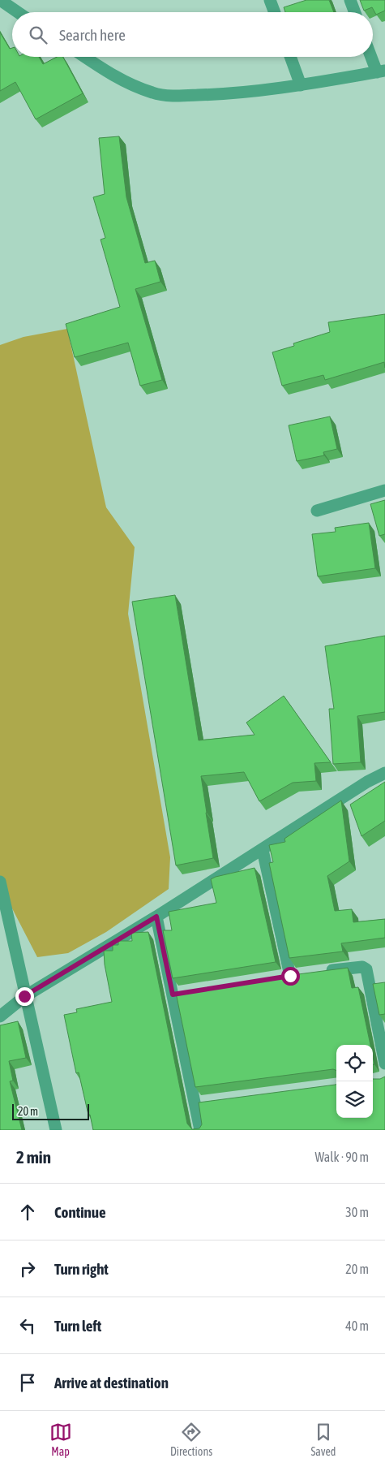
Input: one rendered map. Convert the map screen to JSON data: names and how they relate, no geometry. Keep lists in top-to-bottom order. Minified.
{"scale_bar":"20 m","page":{"search":"Search here","scale":"20 m","heading":["2 min","Walk · 90 m"],"list":[["Continue","30 m"],["Turn right","20 m"],["Turn left","40 m"],"Arrive at destination"],"nav":["Map","Directions","Saved"]}}
